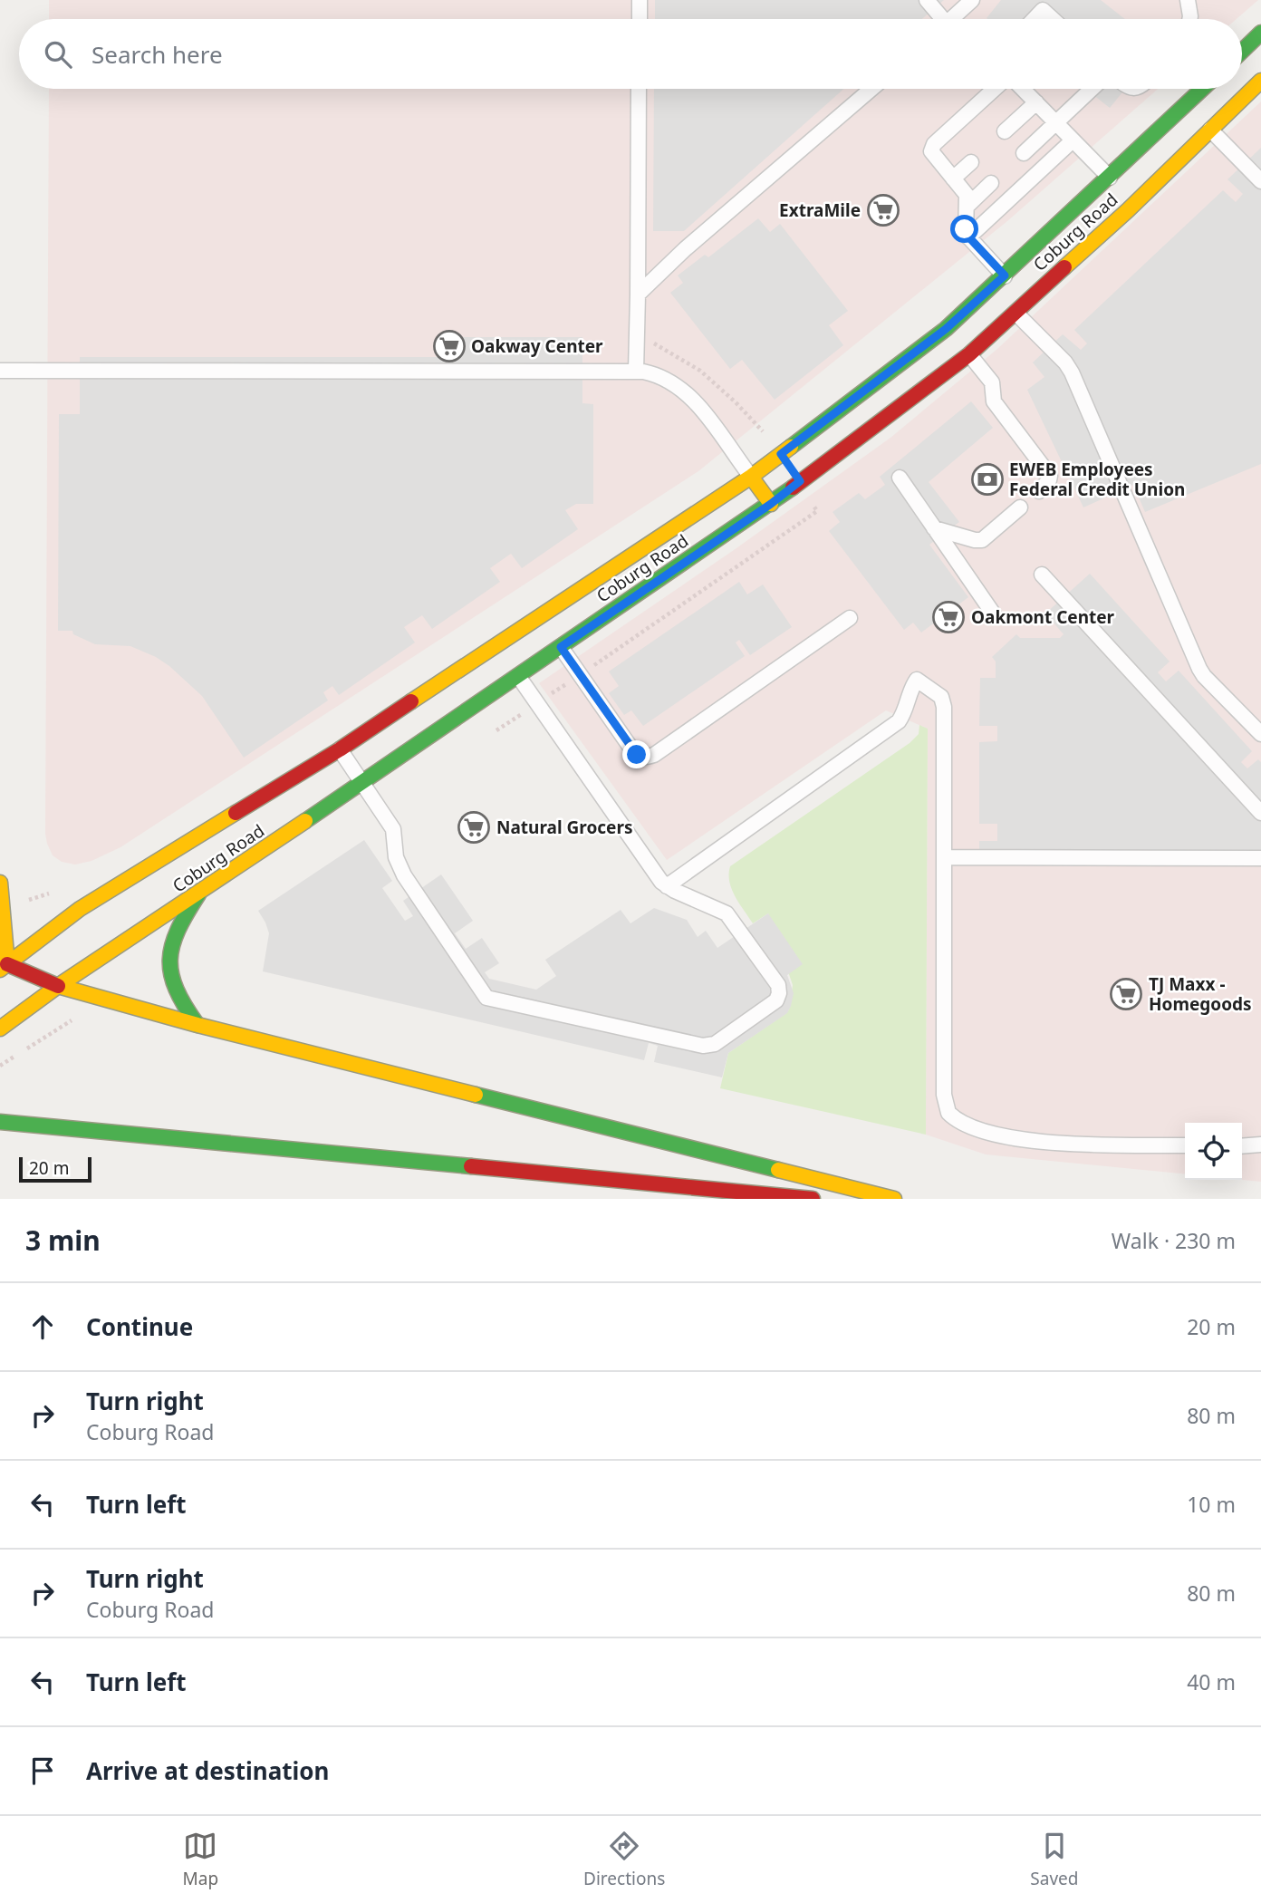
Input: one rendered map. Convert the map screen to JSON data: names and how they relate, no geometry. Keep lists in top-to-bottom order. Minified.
{"streets":{"main road":["Coburg Road"]},"places":{"supermarket":["ExtraMile","Oakway Center","Oakmont Center","Natural Grocers","TJ Maxx - Homegoods"],"bank":["EWEB Employees Federal Credit Union"]},"scale_bar":"20 m","page":{"search":"Search here","scale":"20 m","heading":["3 min","Walk · 230 m"],"list":[["Continue","20 m"],["Turn right","Coburg Road","80 m"],["Turn left","10 m"],["Turn right","Coburg Road","80 m"],["Turn left","40 m"],"Arrive at destination"],"nav":["Map","Directions","Saved"]}}
